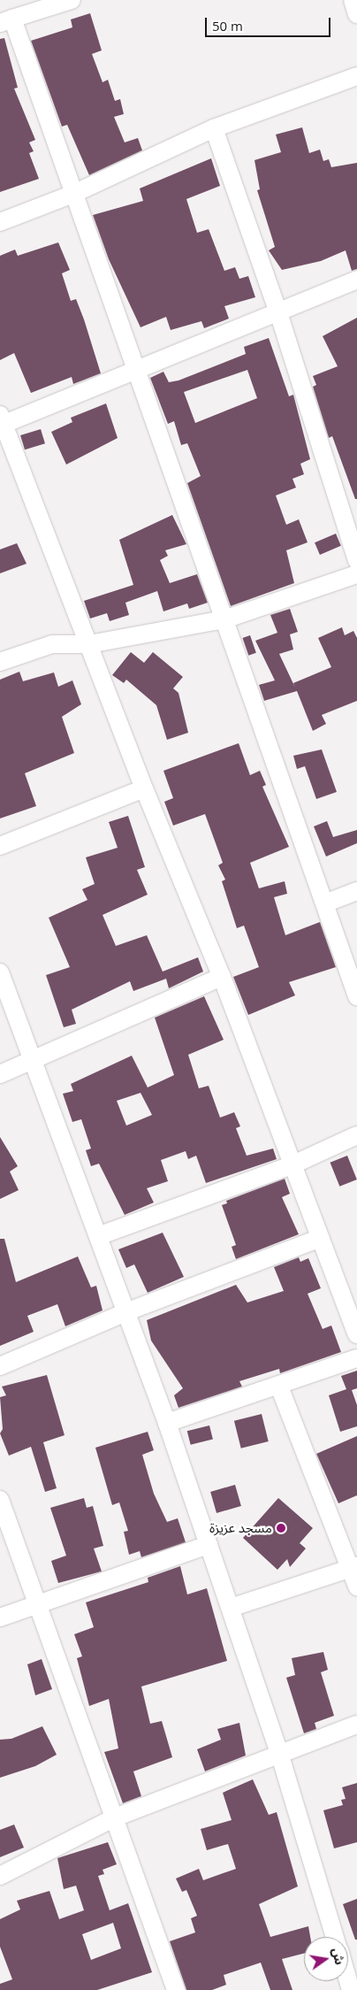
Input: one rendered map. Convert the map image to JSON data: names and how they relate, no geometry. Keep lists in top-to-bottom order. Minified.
{"places":["مسجد عزيزة"],"scale_bar":"50 m","north":"right"}
